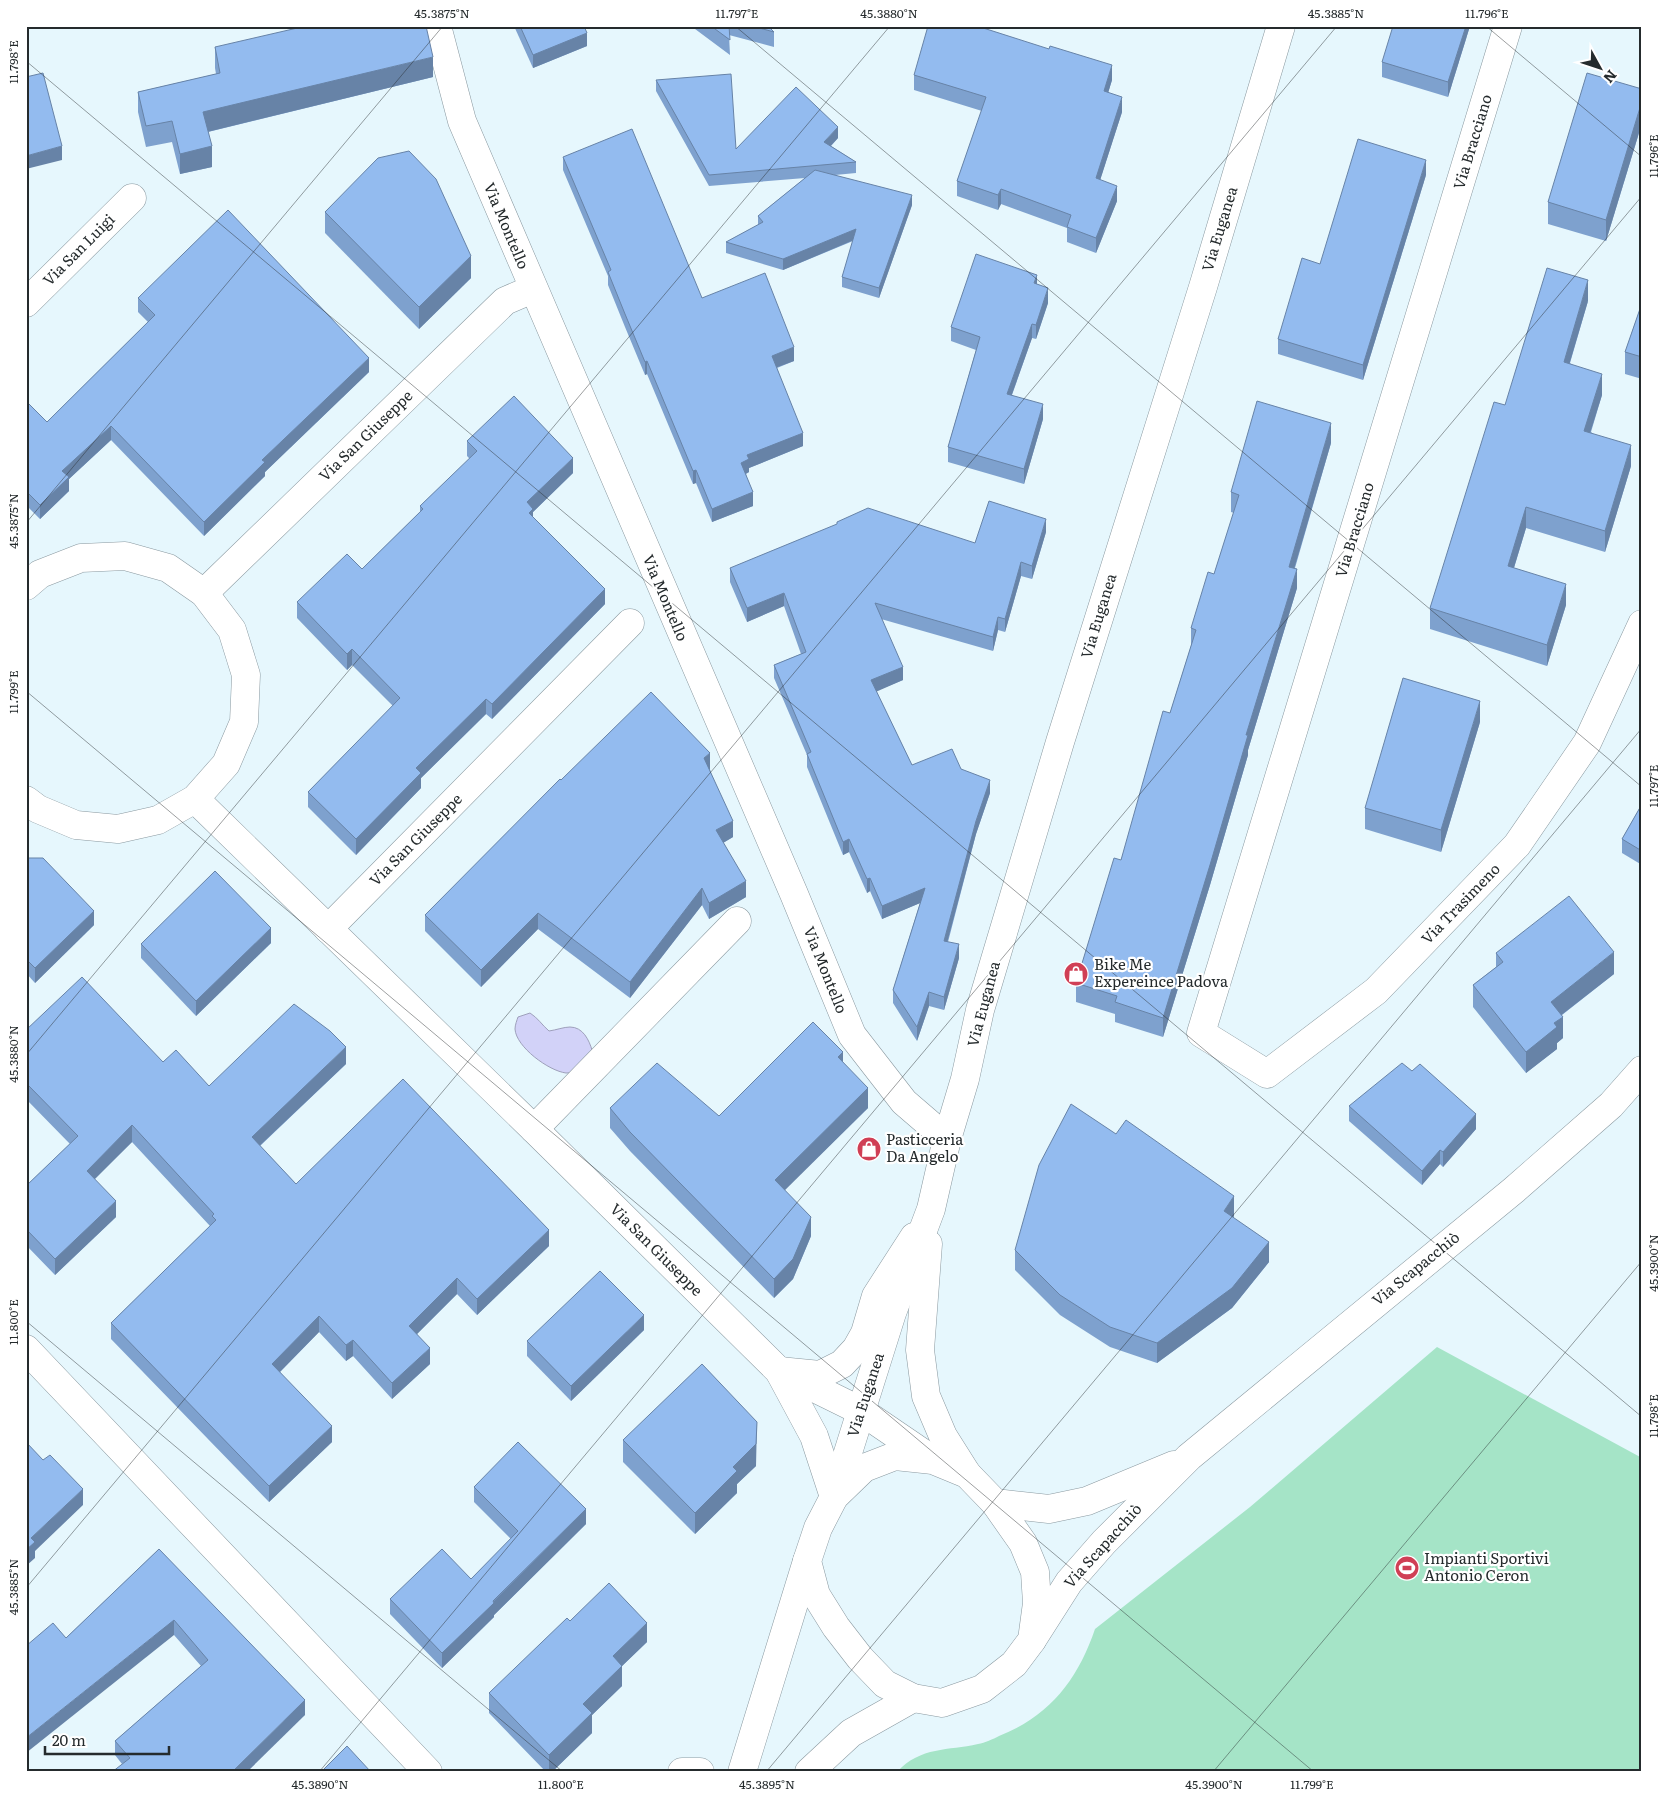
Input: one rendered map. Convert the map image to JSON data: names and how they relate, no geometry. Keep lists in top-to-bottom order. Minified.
{"streets":{"street":["Via Bracciano","Via Montello","Via Euganea","Via San Luigi","Via San Giuseppe","Via Trasimeno","Via Scapacchiò"]},"crossings":[["Via Bracciano","Via Trasimeno"],["Via Montello","Via Euganea"],["Via Montello","Via San Giuseppe"],["Via Euganea","Via San Giuseppe"],["Via Euganea","Via Scapacchiò"]],"places":{"shop":["Bike Me Expereince Padova","Pasticceria Da Angelo"],"sports":["Impianti Sportivi Antonio Ceron"]},"scale_bar":"20 m","north":"bottom right","coordinates":["45.3875°N","11.797°E","45.3880°N","45.3885°N","11.796°E","11.798°E","11.799°E","45.3900°N","11.800°E","45.3890°N","45.3895°N"]}
